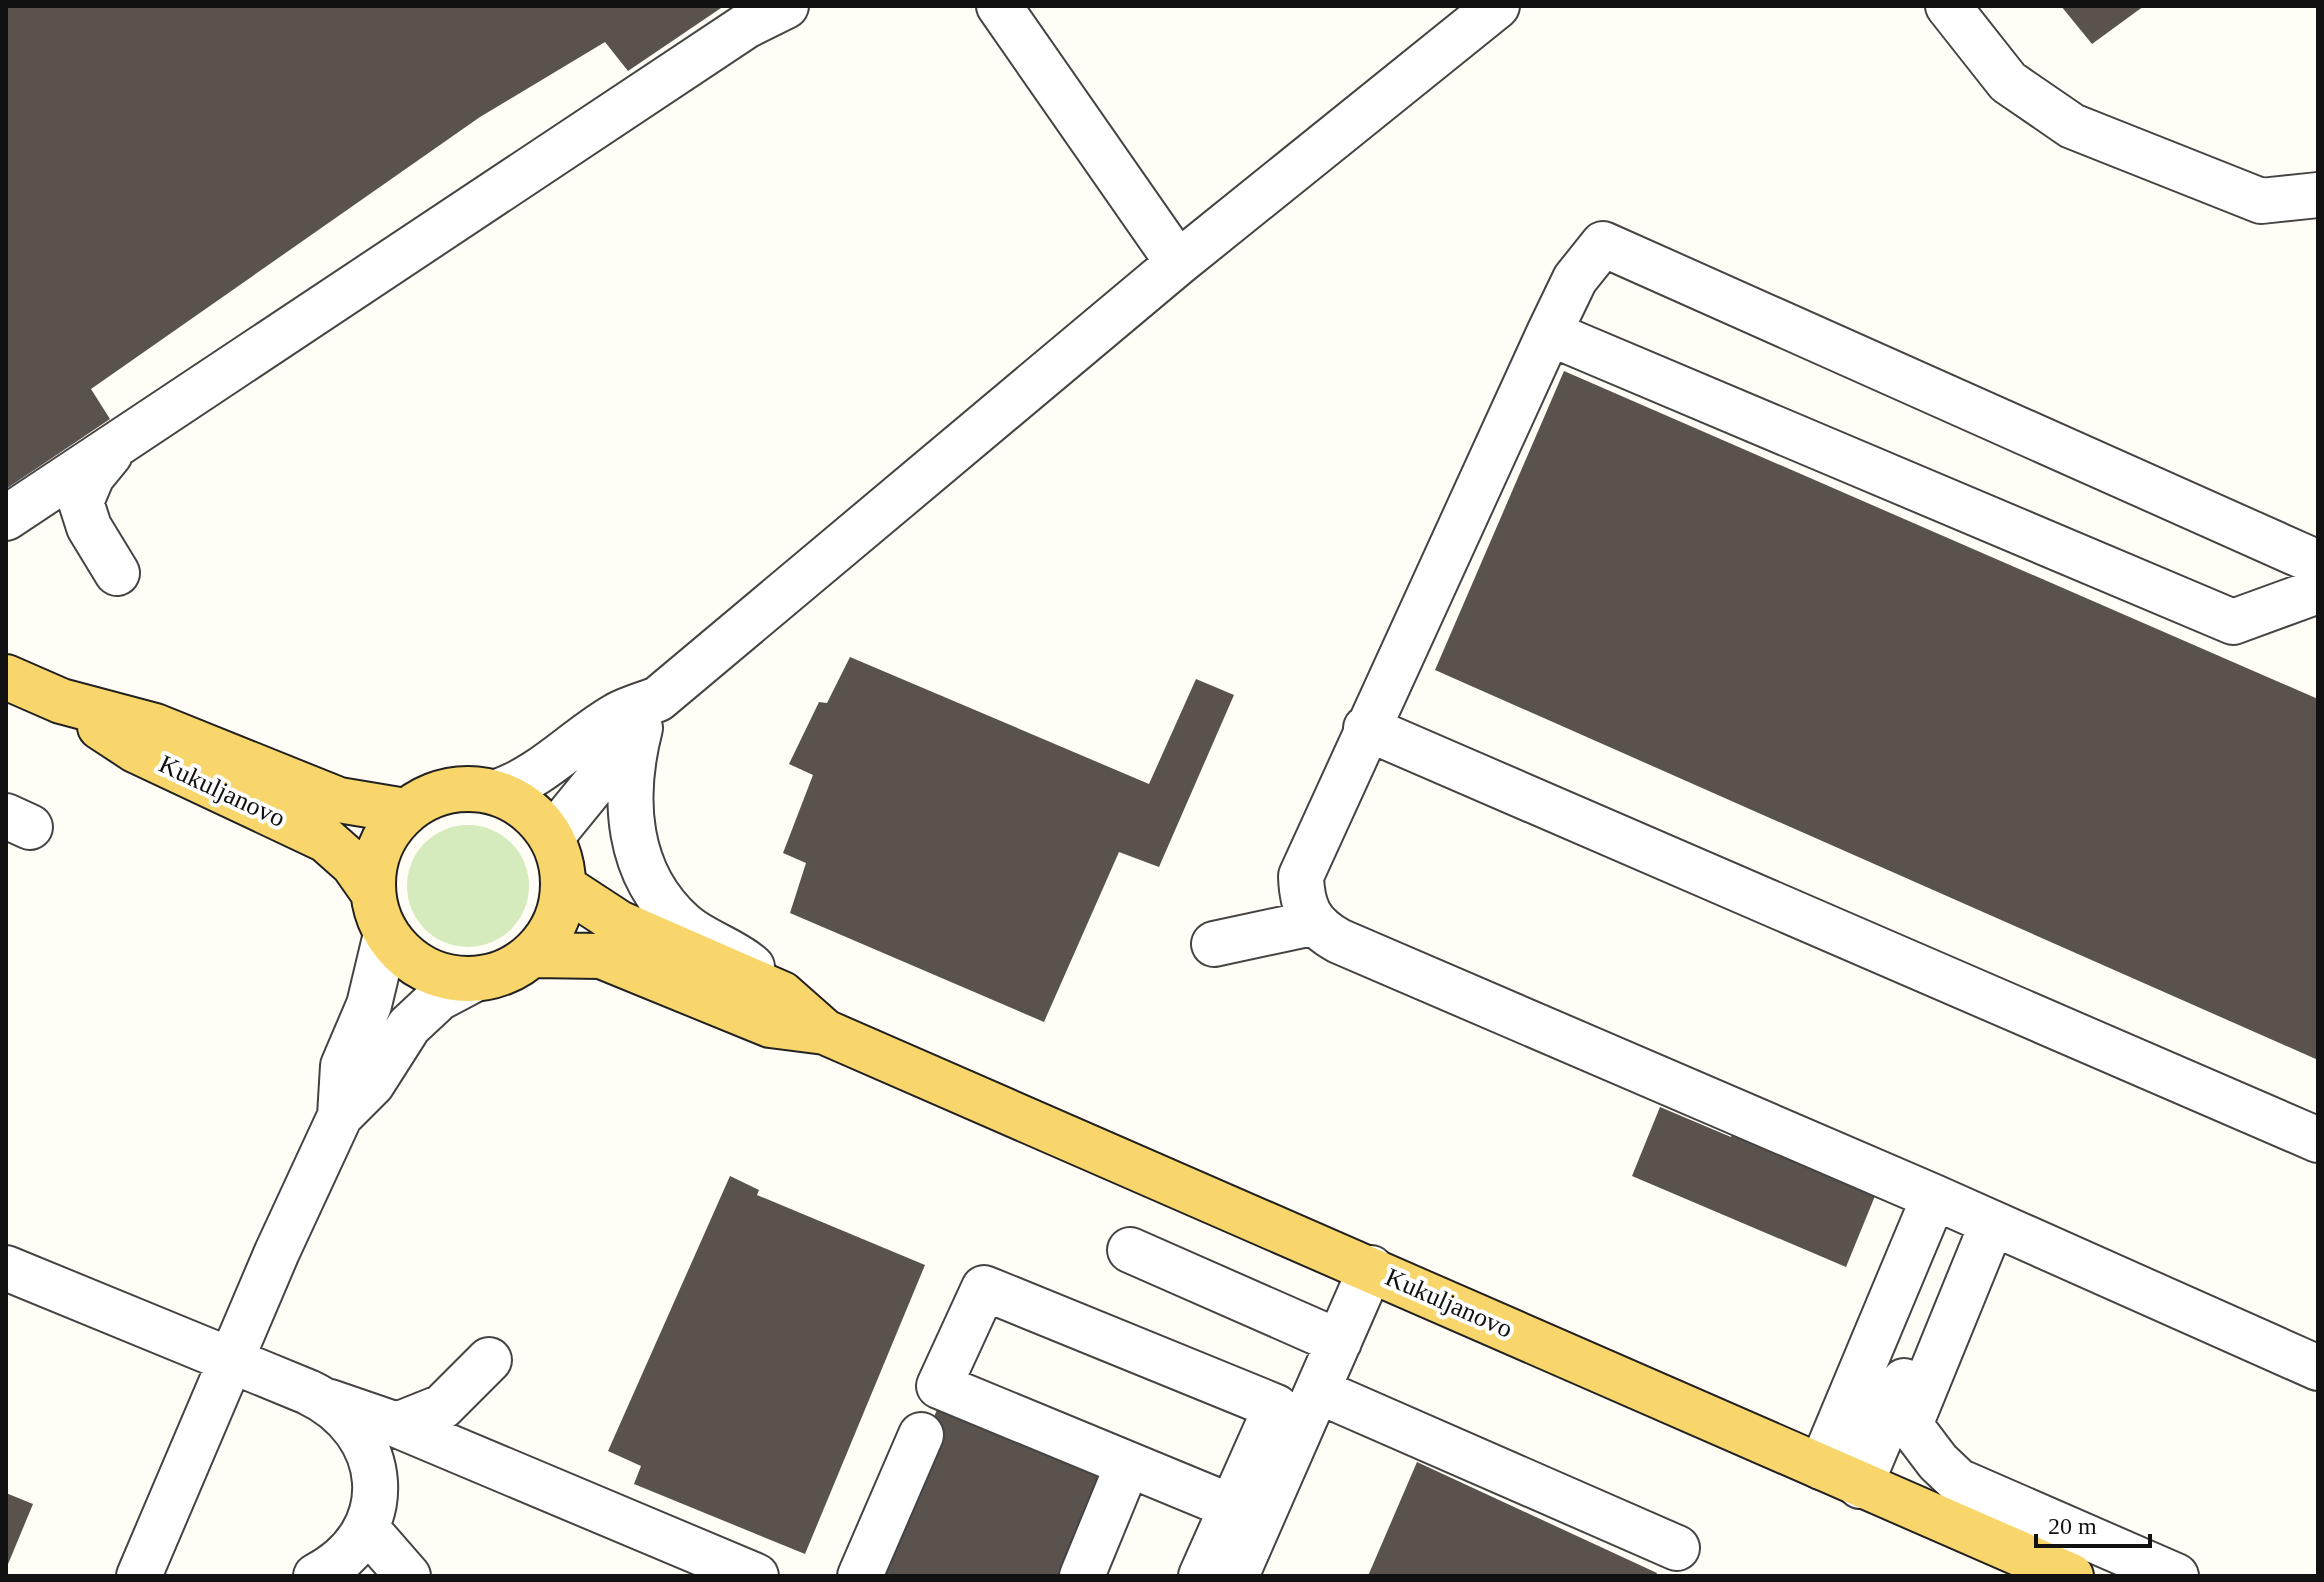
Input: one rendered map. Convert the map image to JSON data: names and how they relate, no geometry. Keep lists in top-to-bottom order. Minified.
{"streets":{"main road":["Kukuljanovo"]},"scale_bar":"20 m"}
